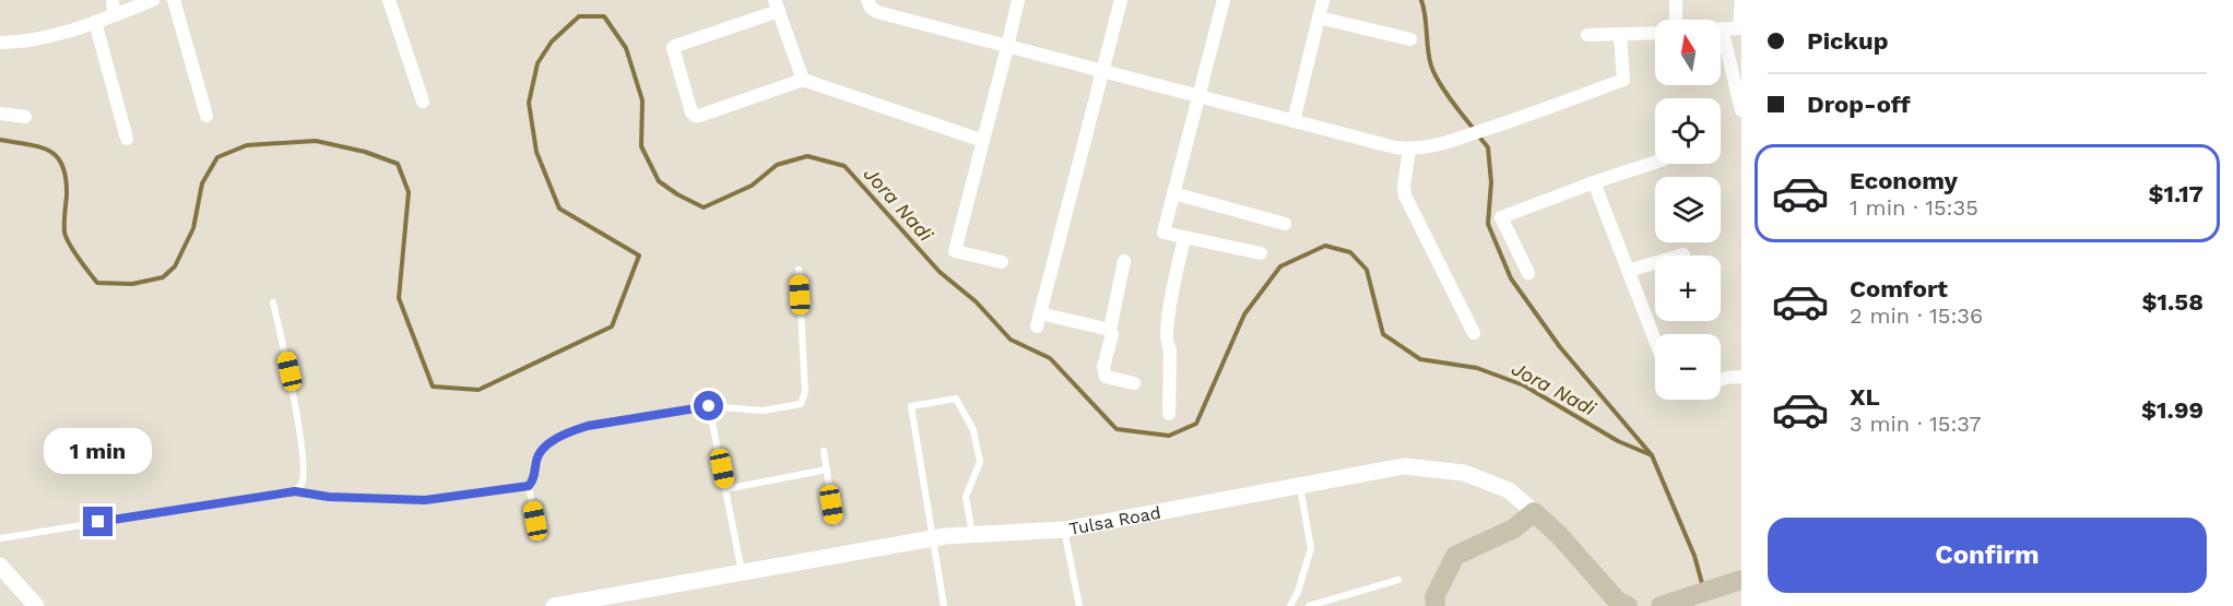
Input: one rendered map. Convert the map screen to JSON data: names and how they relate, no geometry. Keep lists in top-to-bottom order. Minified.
{"streets":{"main road":["Tulsa Road"]},"water":["Jora Nadi"],"north":"top","page":{"banner":["Pickup","Drop-off"],"map_buttons":["+","−"],"list":[{"name":"Economy","note":"1 min · 15:35","value":"$1.17"},{"name":"Comfort","note":"2 min · 15:36","value":"$1.58"},{"name":"XL","note":"3 min · 15:37","value":"$1.99"}],"bubble":"1 min","buttons":"Confirm"}}
